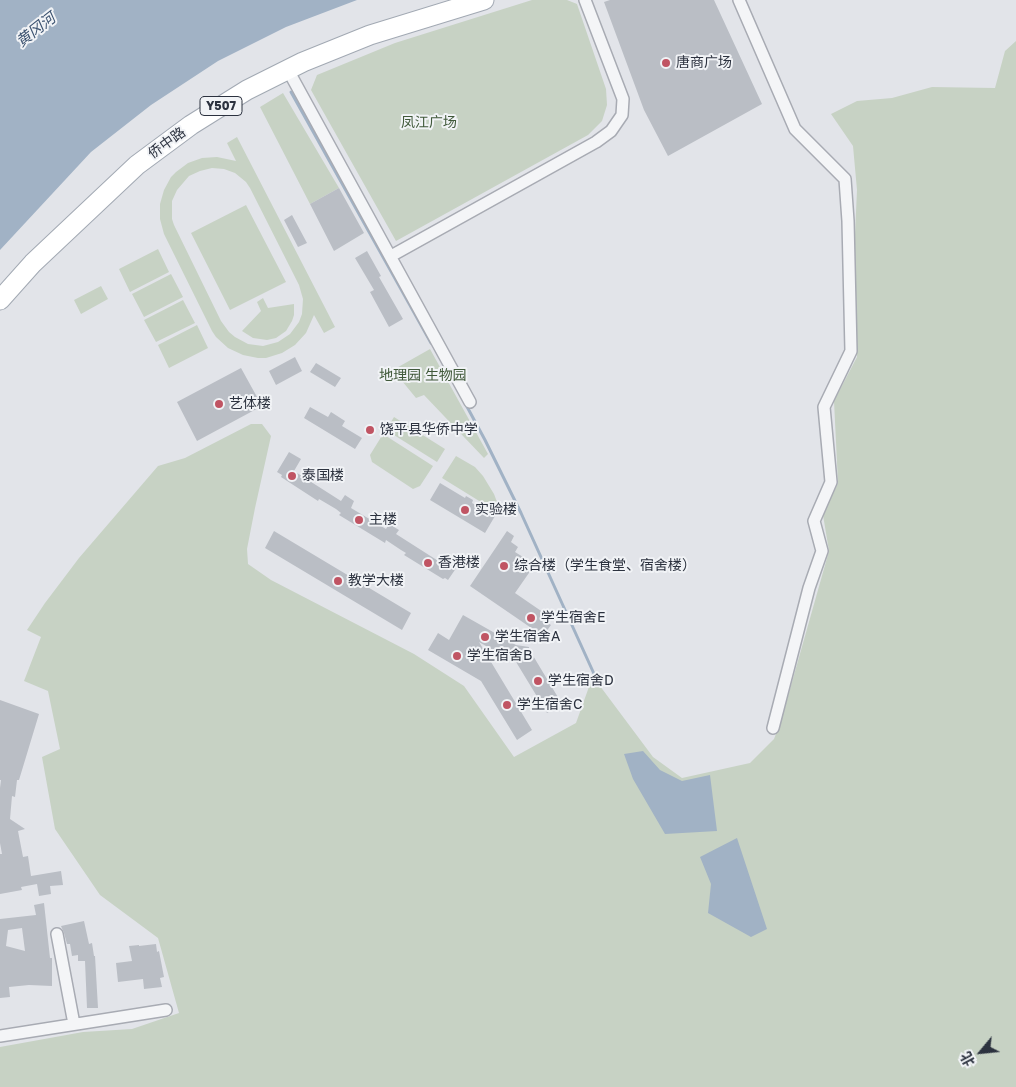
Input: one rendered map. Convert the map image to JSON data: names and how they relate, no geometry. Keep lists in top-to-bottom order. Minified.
{"streets":{"main road":["Y507","侨中路"]},"water":["黄冈河"],"parks":["凤江广场","地理园 生物园"],"places":["唐商广场","艺体楼","饶平县华侨中学","泰国楼","实验楼","主楼","香港楼","综合楼（学生食堂、宿舍楼）","教学大楼","学生宿舍E","学生宿舍A","学生宿舍B","学生宿舍D","学生宿舍C"],"north":"bottom left"}
